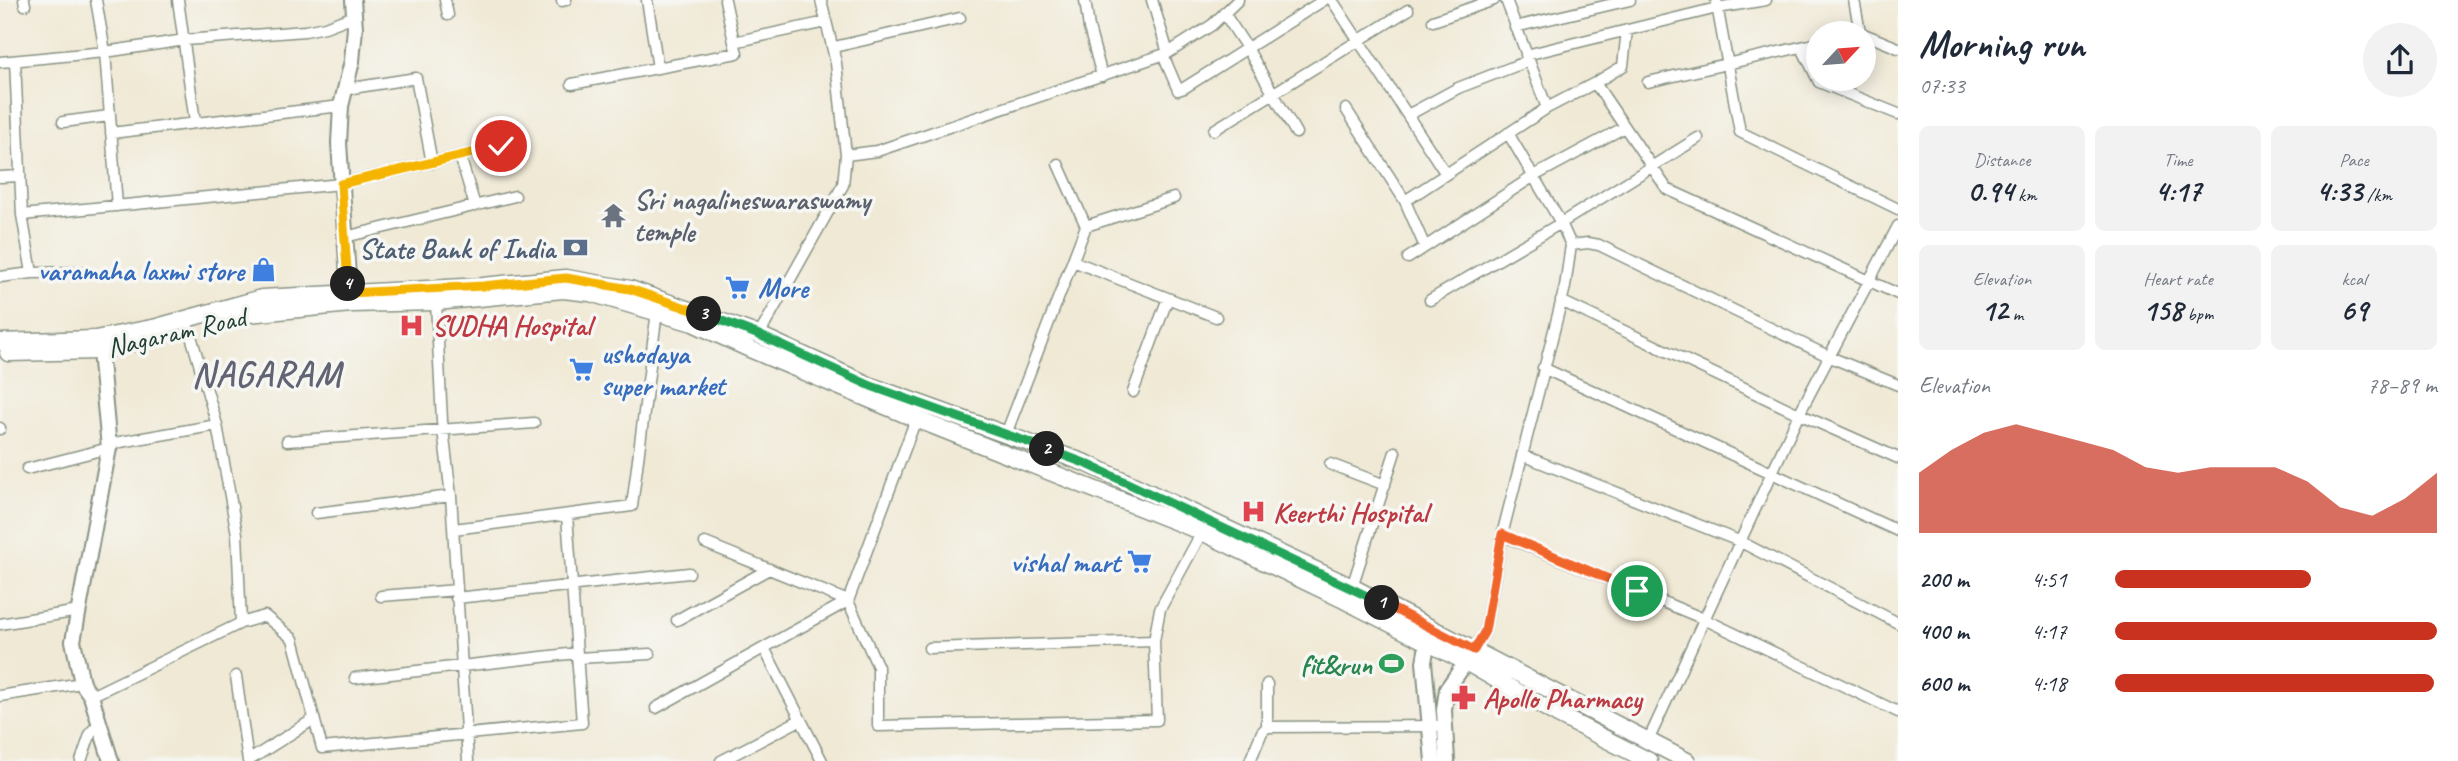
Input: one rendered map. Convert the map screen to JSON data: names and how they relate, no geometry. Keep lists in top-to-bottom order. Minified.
{"streets":{"main road":["Nagaram Road"]},"districts":["NAGARAM"],"places":{"temple":["Sri nagalineswaraswamy temple"],"bank":["State Bank of India"],"shop":["varamaha laxmi store"],"supermarket":["More","ushodaya super market","vishal mart"],"hospital":["SUDHA Hospital","Keerthi Hospital"],"sports":["fit&run"],"pharmacy":["Apollo Pharmacy"]},"north":"top right","page":{"heading":["Morning run","07:33"],"stats":[["Distance","0.94 km"],["Time","4:17"],["Pace","4:33 /km"],["Elevation","12 m"],["Heart rate","158 bpm"],["kcal","69"]],"pins":["4","3","2","1"],"chart":["Elevation","78–89 m"],"list":[{"name":"200 m","note":"4:51"},{"name":"400 m","note":"4:17"},{"name":"600 m","note":"4:18"}]}}
